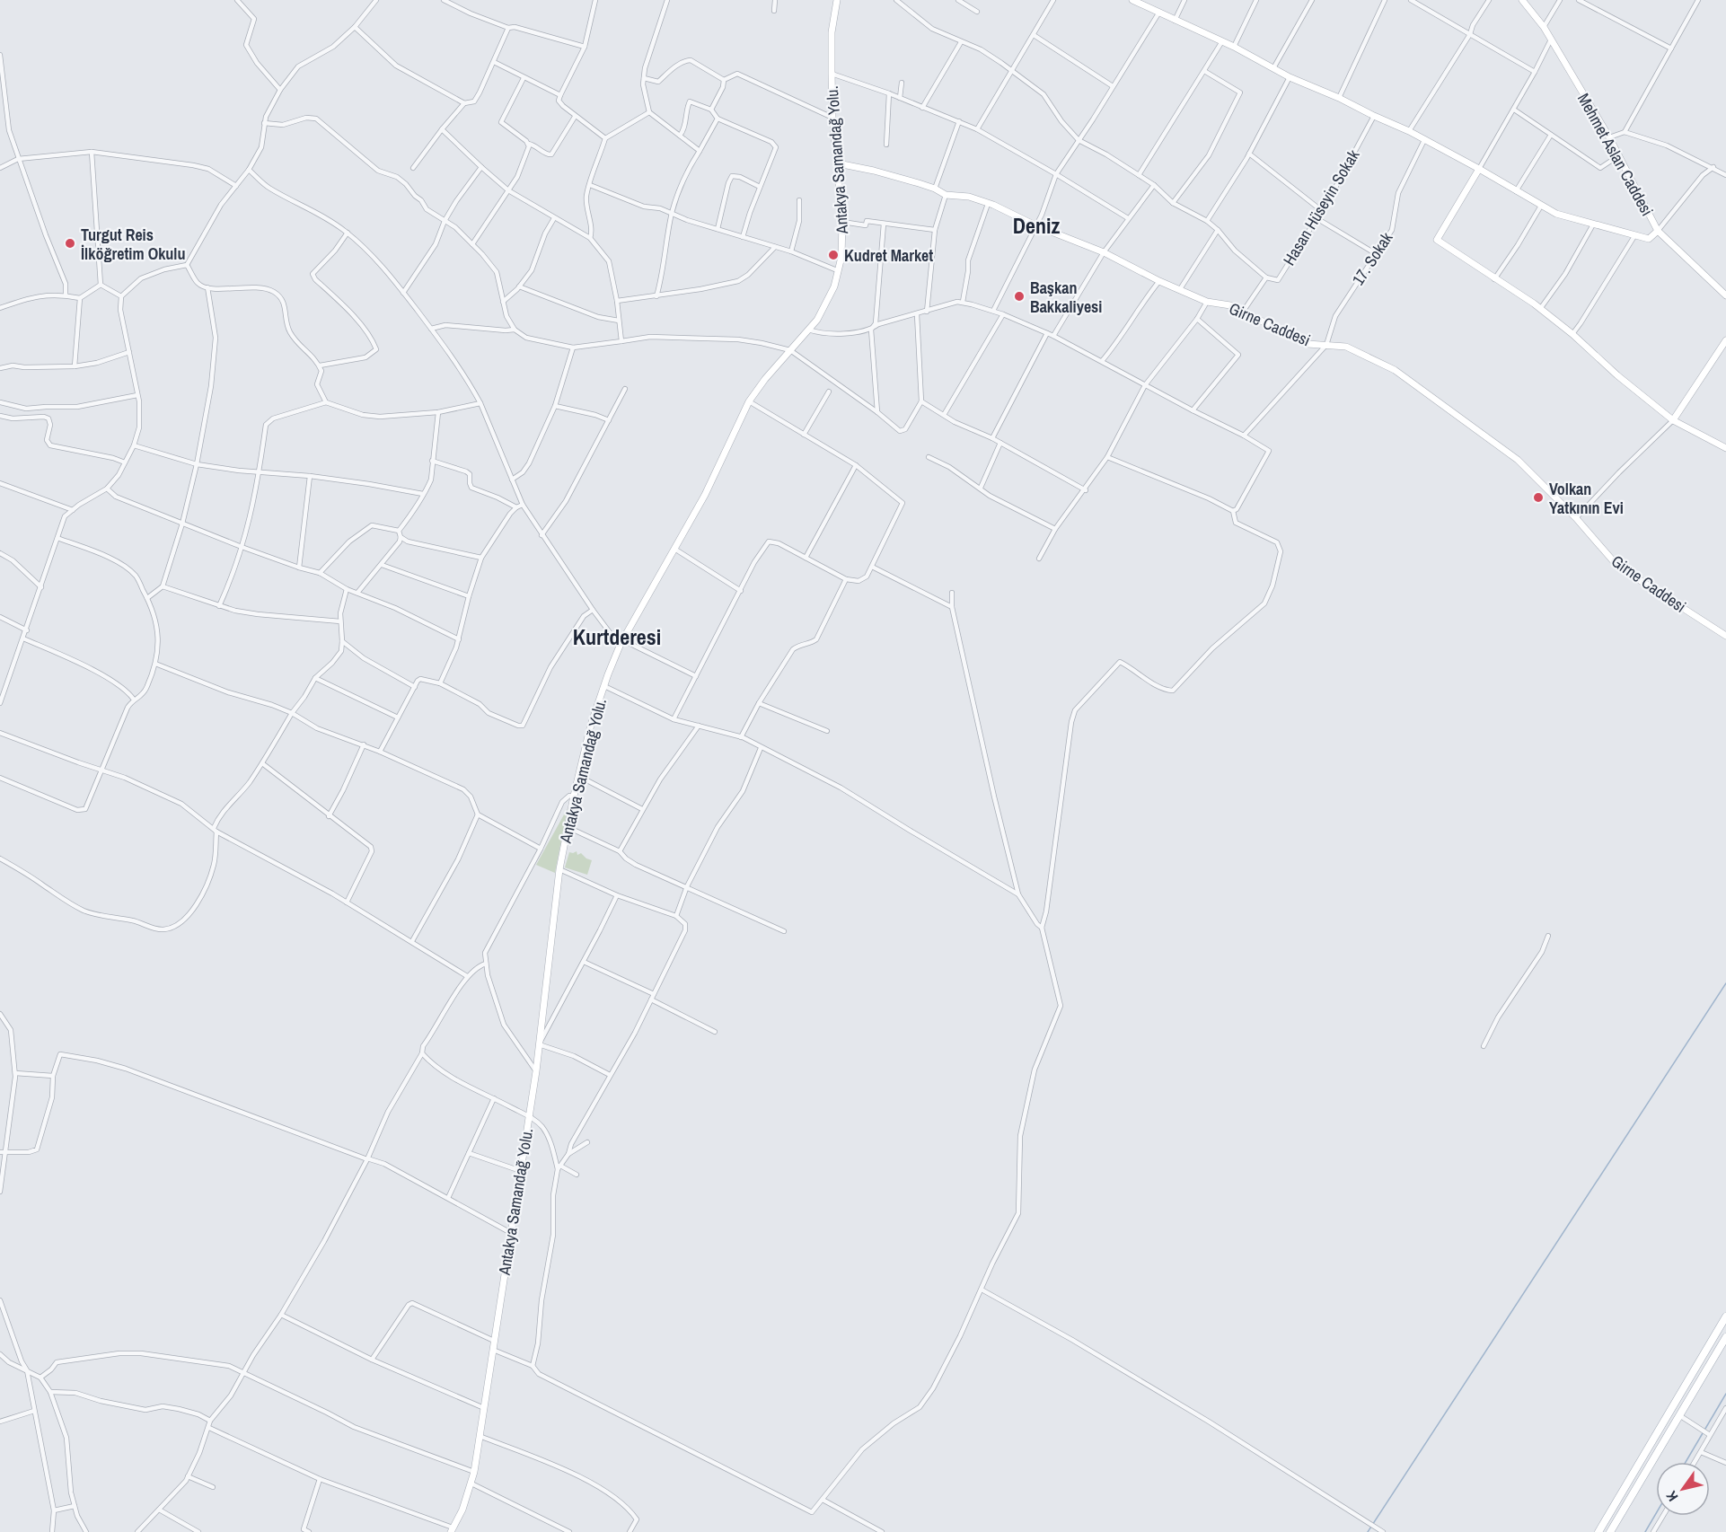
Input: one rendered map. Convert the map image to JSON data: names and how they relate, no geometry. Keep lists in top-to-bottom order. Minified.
{"streets":{"street":["Mehmet Aslan Caddesi","Antakya Samandağ Yolu.","Hasan Hüseyin Sokak","17. Sokak","Girne Caddesi"]},"crossings":[["Antakya Samandağ Yolu.","Girne Caddesi"],["Hasan Hüseyin Sokak","Girne Caddesi"],["17. Sokak","Girne Caddesi"]],"districts":["Deniz","Kurtderesi"],"places":["Turgut Reis İlköğretim Okulu","Kudret Market","Başkan Bakkaliyesi","Volkan Yatkının Evi"],"north":"bottom left"}
